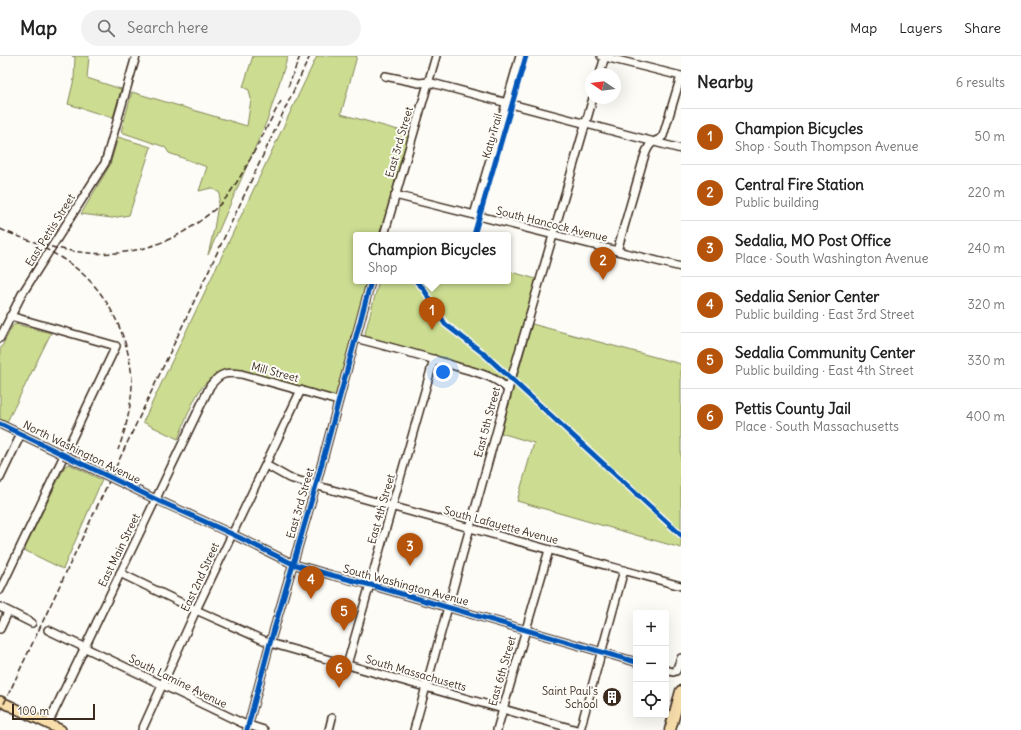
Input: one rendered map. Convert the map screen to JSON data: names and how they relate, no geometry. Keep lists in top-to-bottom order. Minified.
{"streets":{"street":["East 3rd Street","South Hancock Avenue","East Pettis Street","Mill Street","East 5th Street","North Washington Avenue","East 4th Street","South Lafayette Avenue","East Main Street","East 2nd Street","South Washington Avenue","East 6th Street","South Massachusetts","South Lamine Avenue"],"cycle path":["Katy Trail"]},"crossings":[["East 3rd Street","South Hancock Avenue"],["East 3rd Street","Mill Street"],["East 3rd Street","South Lafayette Avenue"],["East 3rd Street","South Washington Avenue"],["East 3rd Street","South Massachusetts"],["East 3rd Street","South Lamine Avenue"],["South Hancock Avenue","East 5th Street"],["Mill Street","East Main Street"],["Mill Street","East 2nd Street"],["East 5th Street","South Lafayette Avenue"],["East 5th Street","South Washington Avenue"],["East 5th Street","South Massachusetts"],["North Washington Avenue","East Main Street"],["North Washington Avenue","South Washington Avenue"],["East 4th Street","South Lafayette Avenue"],["East 4th Street","South Washington Avenue"],["East 4th Street","South Massachusetts"],["South Lafayette Avenue","East 2nd Street"],["South Lafayette Avenue","East 6th Street"],["East Main Street","South Washington Avenue"],["East Main Street","South Massachusetts"],["East Main Street","South Lamine Avenue"],["East 2nd Street","South Washington Avenue"],["East 2nd Street","South Massachusetts"],["East 2nd Street","South Lamine Avenue"],["South Washington Avenue","East 6th Street"],["East 6th Street","South Massachusetts"]],"places":{"building":["Saint Paul's School"]},"scale_bar":"100 m","north":"left","page":{"header":"Map","search":"Search here","nav":["Map","Layers","Share"],"heading":["Nearby","6 results"],"list":[{"mark":"1","name":"Champion Bicycles","note":"Shop · South Thompson Avenue","value":"50 m"},{"mark":"2","name":"Central Fire Station","note":"Public building","value":"220 m"},{"mark":"3","name":"Sedalia, MO Post Office","note":"Place · South Washington Avenue","value":"240 m"},{"mark":"4","name":"Sedalia Senior Center","note":"Public building · East 3rd Street","value":"320 m"},{"mark":"5","name":"Sedalia Community Center","note":"Public building · East 4th Street","value":"330 m"},{"mark":"6","name":"Pettis County Jail","note":"Place · South Massachusetts","value":"400 m"}],"popup":["Champion Bicycles","Shop"],"pins":["2","1","3","4","5","6"],"map_buttons":["+","−"],"scale":"100 m"}}
